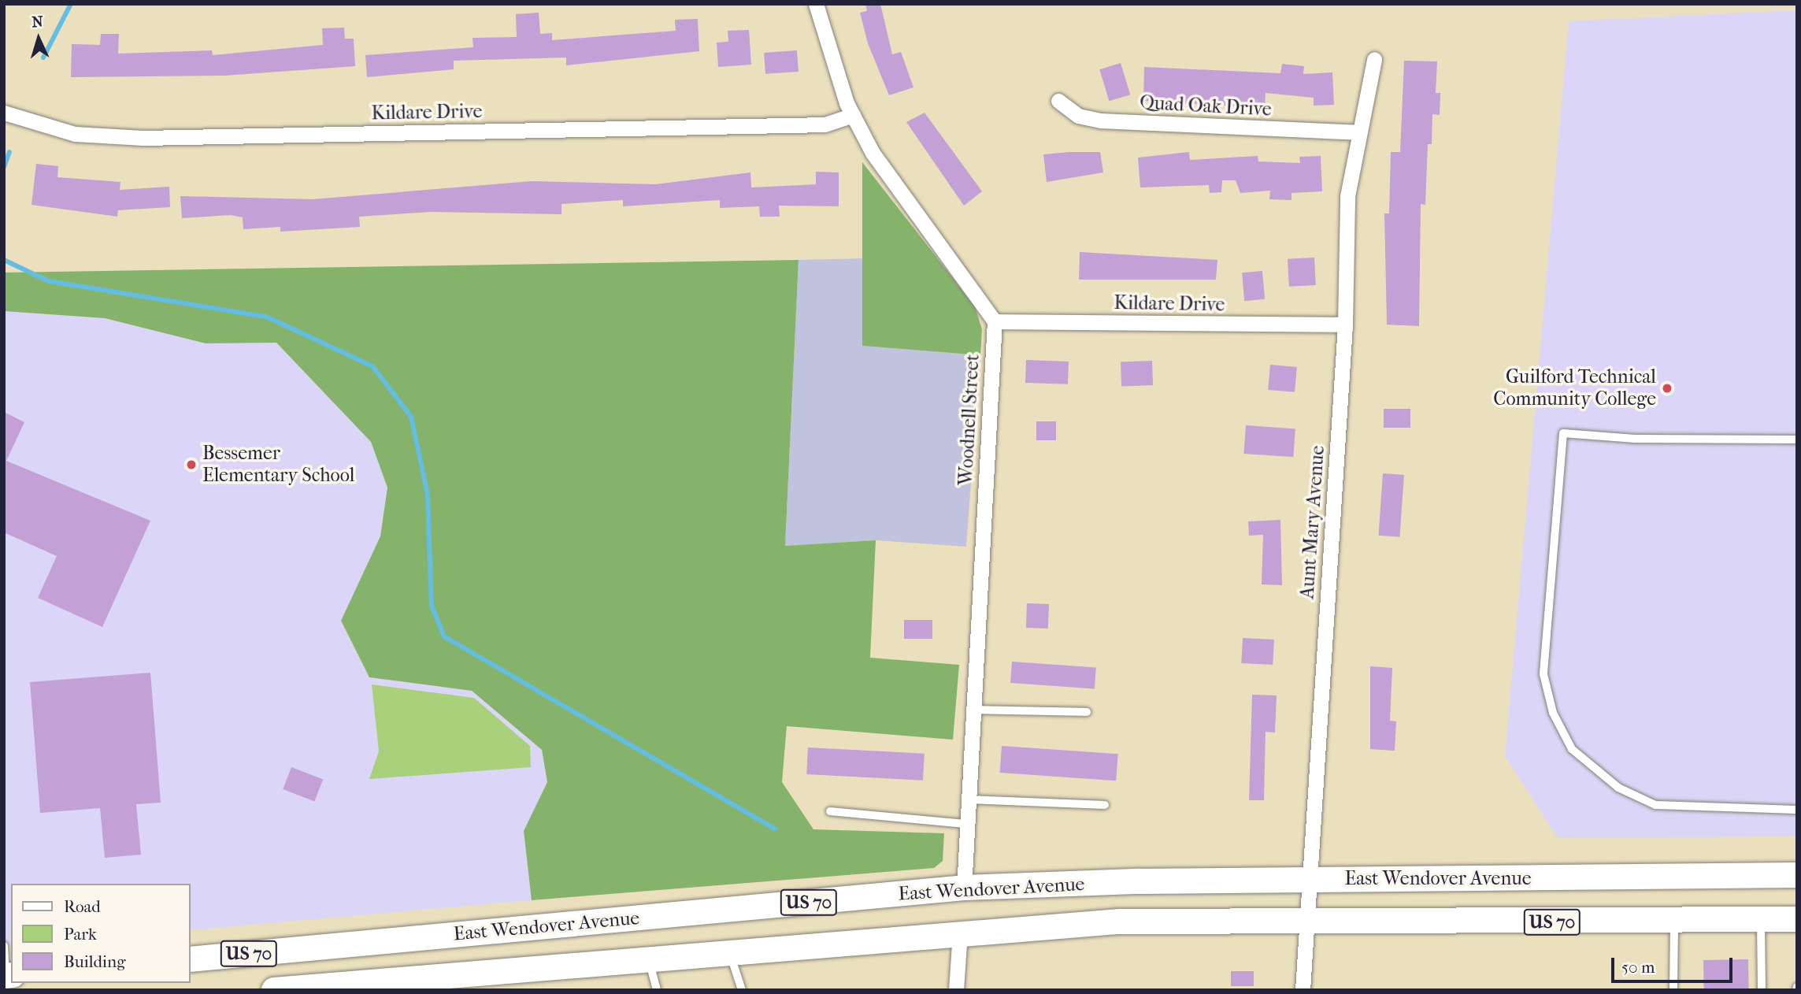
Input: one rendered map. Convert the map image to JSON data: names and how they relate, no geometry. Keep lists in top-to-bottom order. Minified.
{"streets":{"highway":["East Wendover Avenue","US 70"],"street":["Quad Oak Drive","Kildare Drive","Woodnell Street","Aunt Mary Avenue"]},"crossings":[["Quad Oak Drive","Aunt Mary Avenue"],["Kildare Drive","Woodnell Street"],["Kildare Drive","Aunt Mary Avenue"],["Woodnell Street","East Wendover Avenue"],["Aunt Mary Avenue","East Wendover Avenue"]],"places":["Guilford Technical Community College","Bessemer Elementary School"],"legend":["Road","Park","Building"],"scale_bar":"50 m","north":"top"}
